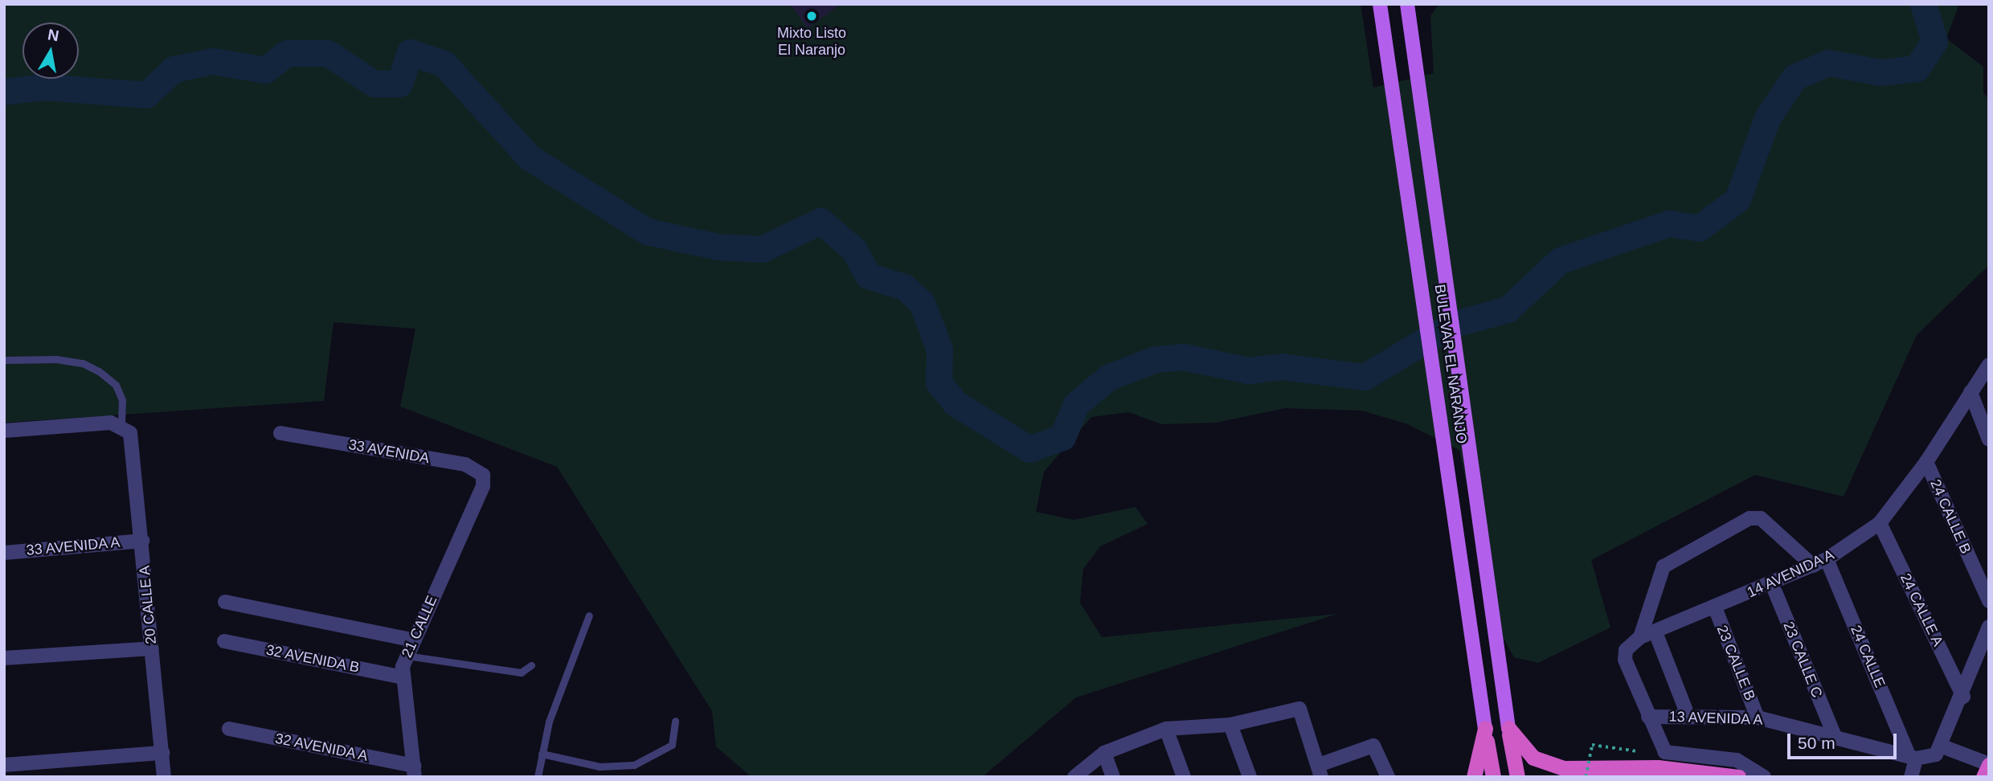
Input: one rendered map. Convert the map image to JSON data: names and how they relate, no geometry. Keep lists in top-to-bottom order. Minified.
{"streets":{"main road":["BULEVAR EL NARANJO"],"street":["33 AVENIDA","24 CALLE B","33 AVENIDA A","14 AVENIDA A","20 CALLE A","24 CALLE A","21 CALLE","24 CALLE","32 AVENIDA B","23 CALLE C","23 CALLE B","13 AVENIDA A","32 AVENIDA A"]},"crossings":[["33 AVENIDA","21 CALLE"],["24 CALLE B","14 AVENIDA A"],["33 AVENIDA A","20 CALLE A"],["14 AVENIDA A","24 CALLE A"],["14 AVENIDA A","24 CALLE"],["14 AVENIDA A","23 CALLE C"],["14 AVENIDA A","23 CALLE B"],["21 CALLE","32 AVENIDA B"],["21 CALLE","32 AVENIDA A"],["24 CALLE","13 AVENIDA A"],["23 CALLE C","13 AVENIDA A"],["23 CALLE B","13 AVENIDA A"]],"places":["Mixto Listo El Naranjo"],"scale_bar":"50 m","north":"top"}
